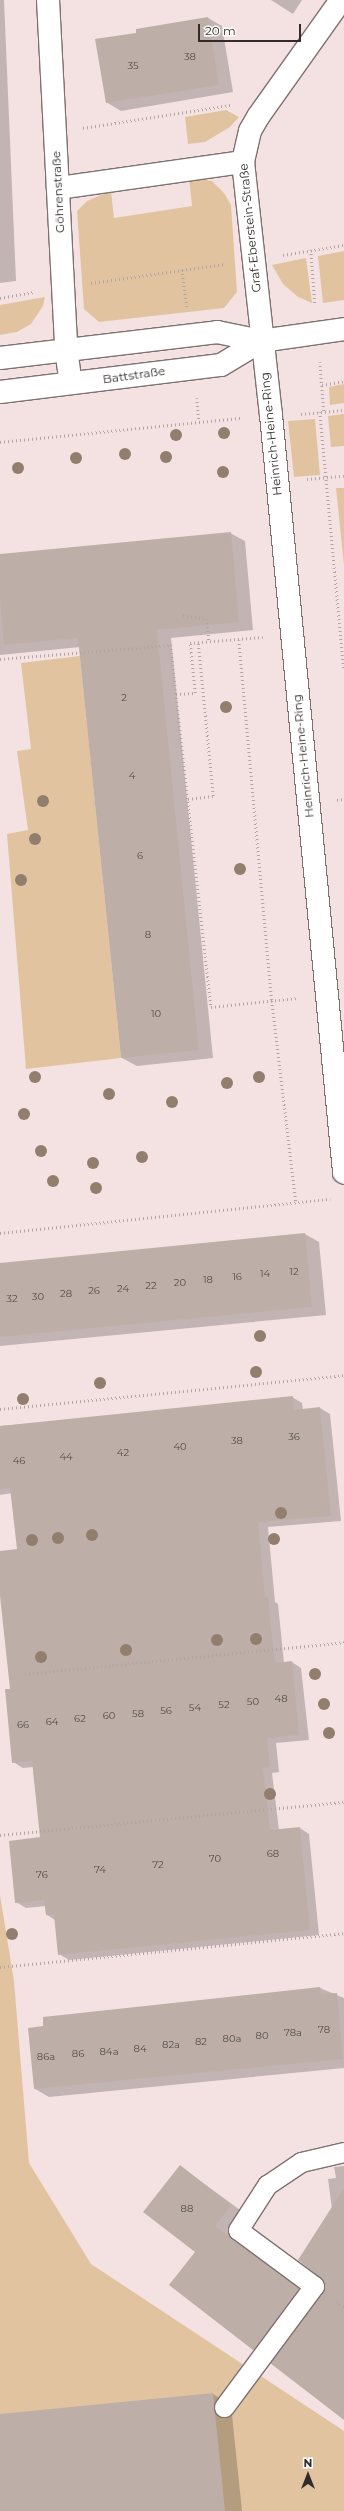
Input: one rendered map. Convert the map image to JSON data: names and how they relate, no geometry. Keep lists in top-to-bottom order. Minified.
{"streets":{"street":["Göhrenstraße","Graf-Eberstein-Straße","Battstraße","Heinrich-Heine-Ring"]},"crossings":[["Göhrenstraße","Battstraße"],["Graf-Eberstein-Straße","Battstraße"],["Graf-Eberstein-Straße","Heinrich-Heine-Ring"],["Battstraße","Heinrich-Heine-Ring"]],"house_numbers":["38","35","2","4","6","8","10","12","14","16","18","20","22","24","26","28","30","32","36","38","40","42","44","46","48","50","52","54","56","58","60","62","64","66","68","70","72","74","76","78","78a","80","80a","82","82a","84","84a","86","86a","88"],"scale_bar":"20 m","north":"top"}
